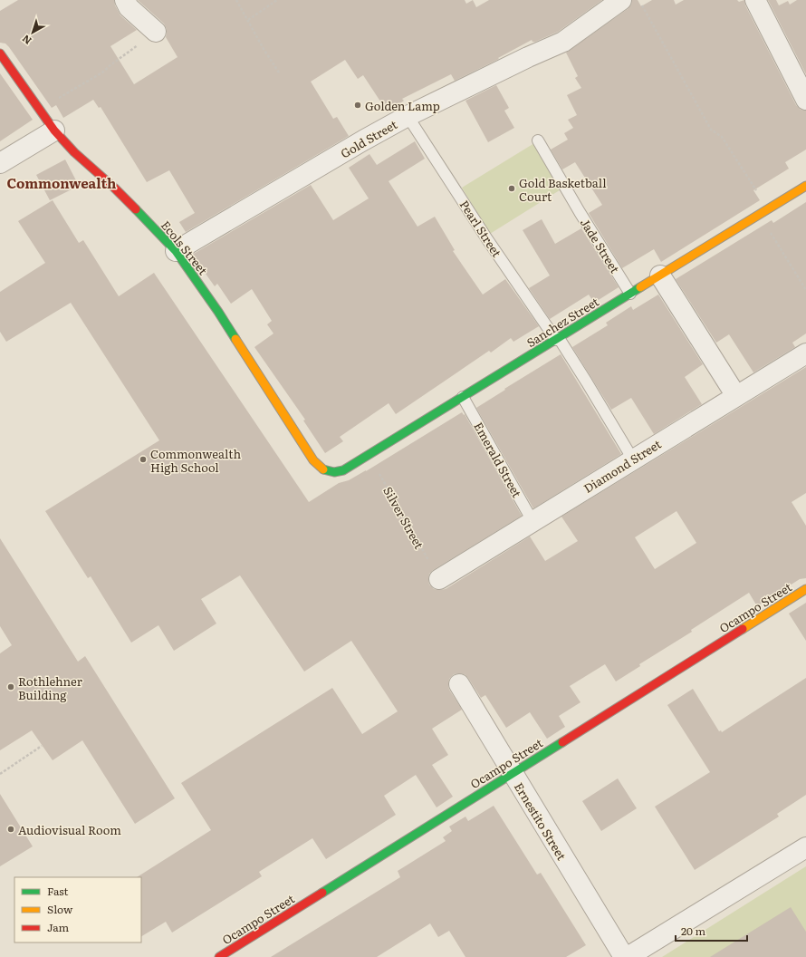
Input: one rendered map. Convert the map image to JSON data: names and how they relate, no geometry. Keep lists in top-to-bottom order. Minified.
{"streets":{"street":["Gold Street","Ecols Street","Sanchez Street","Diamond Street","Ocampo Street","Ernestito Street"],"lane":["Pearl Street","Jade Street","Emerald Street"],"path":["Silver Street"]},"crossings":[["Gold Street","Pearl Street"],["Gold Street","Ecols Street"],["Pearl Street","Sanchez Street"],["Pearl Street","Diamond Street"],["Jade Street","Sanchez Street"],["Ecols Street","Sanchez Street"],["Sanchez Street","Emerald Street"],["Sanchez Street","Silver Street"],["Emerald Street","Diamond Street"],["Diamond Street","Silver Street"],["Ocampo Street","Ernestito Street"]],"districts":["Commonwealth"],"places":["Golden Lamp","Gold Basketball Court","Commonwealth High School","Rothlehner Building","Audiovisual Room"],"legend":["Fast","Slow","Jam"],"scale_bar":"20 m","north":"bottom left"}
